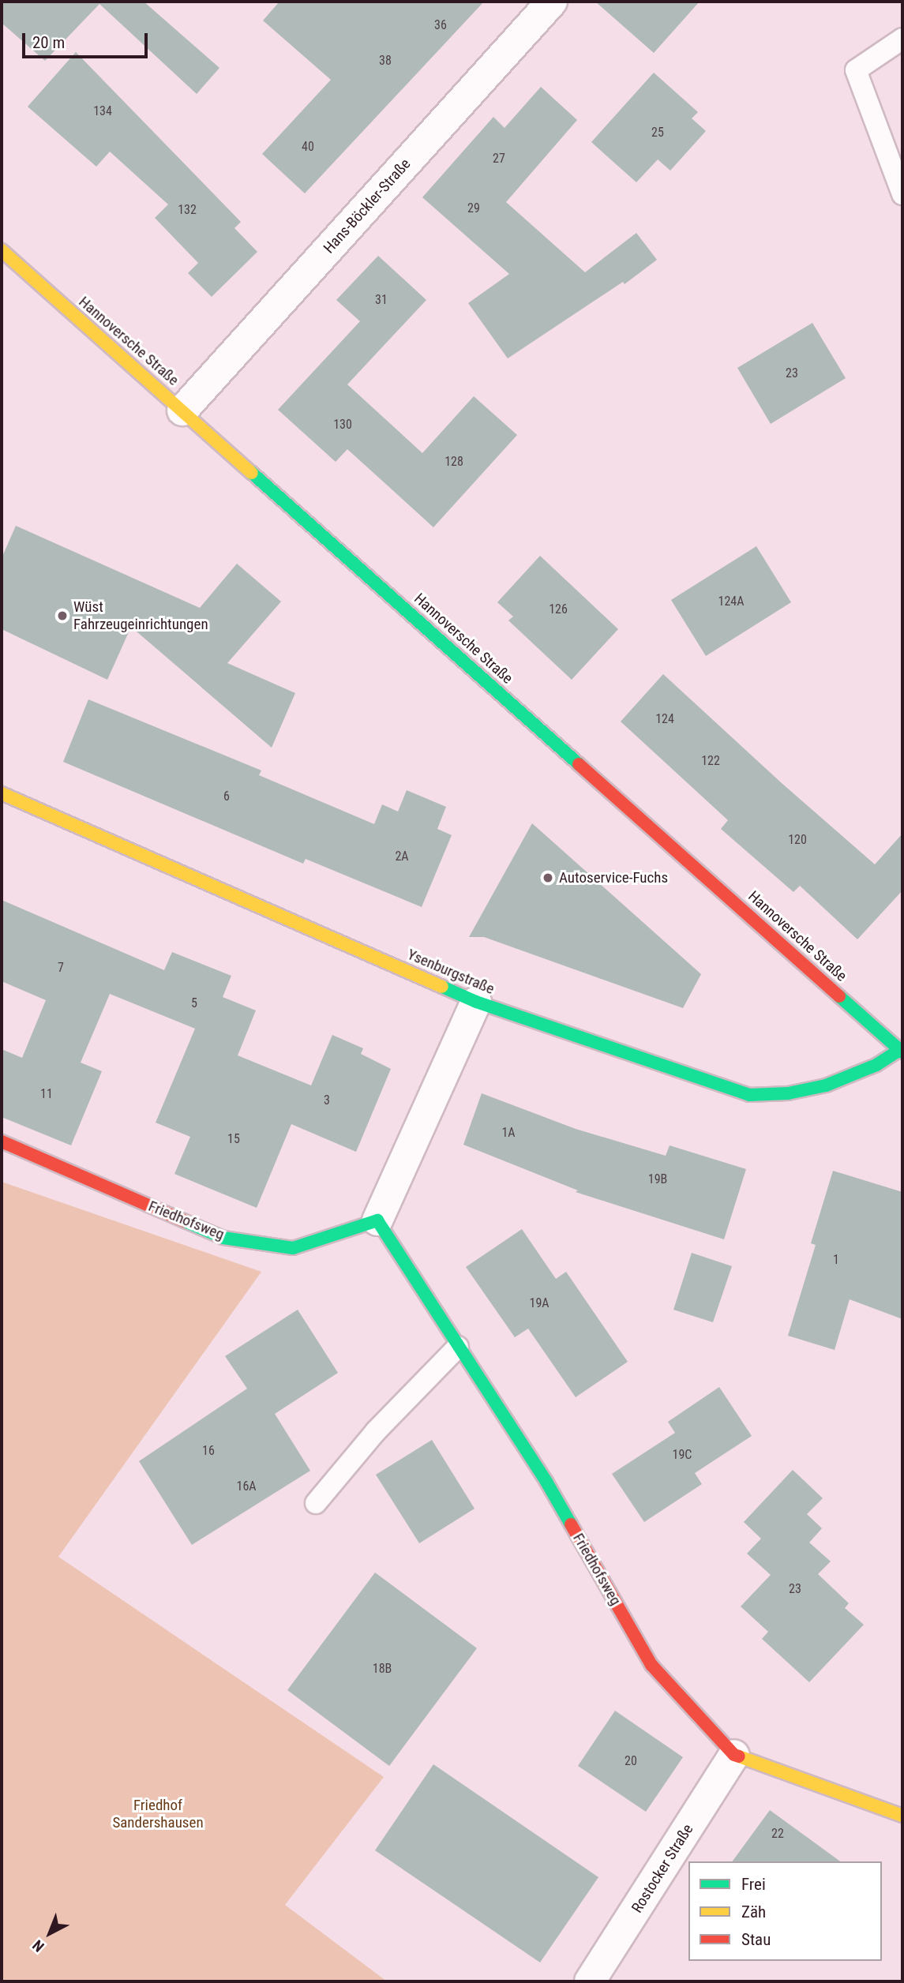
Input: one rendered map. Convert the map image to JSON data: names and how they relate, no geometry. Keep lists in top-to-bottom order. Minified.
{"streets":{"street":["Hans-Böckler-Straße","Hannoversche Straße","Ysenburgstraße","Friedhofsweg","Rostocker Straße"]},"crossings":[["Hans-Böckler-Straße","Hannoversche Straße"],["Hannoversche Straße","Ysenburgstraße"],["Friedhofsweg","Rostocker Straße"]],"parks":["Friedhof Sandershausen"],"places":["Wüst Fahrzeugeinrichtungen","Autoservice-Fuchs"],"house_numbers":["36","38","134","25","40","27","29","132","31","23","130","128","124A","126","124","122","6","120","2A","7","5","11","3","1A","15","19B","1","19A","16","19C","16A","23","18B","20","22"],"legend":["Frei","Zäh","Stau"],"scale_bar":"20 m","north":"bottom left"}
